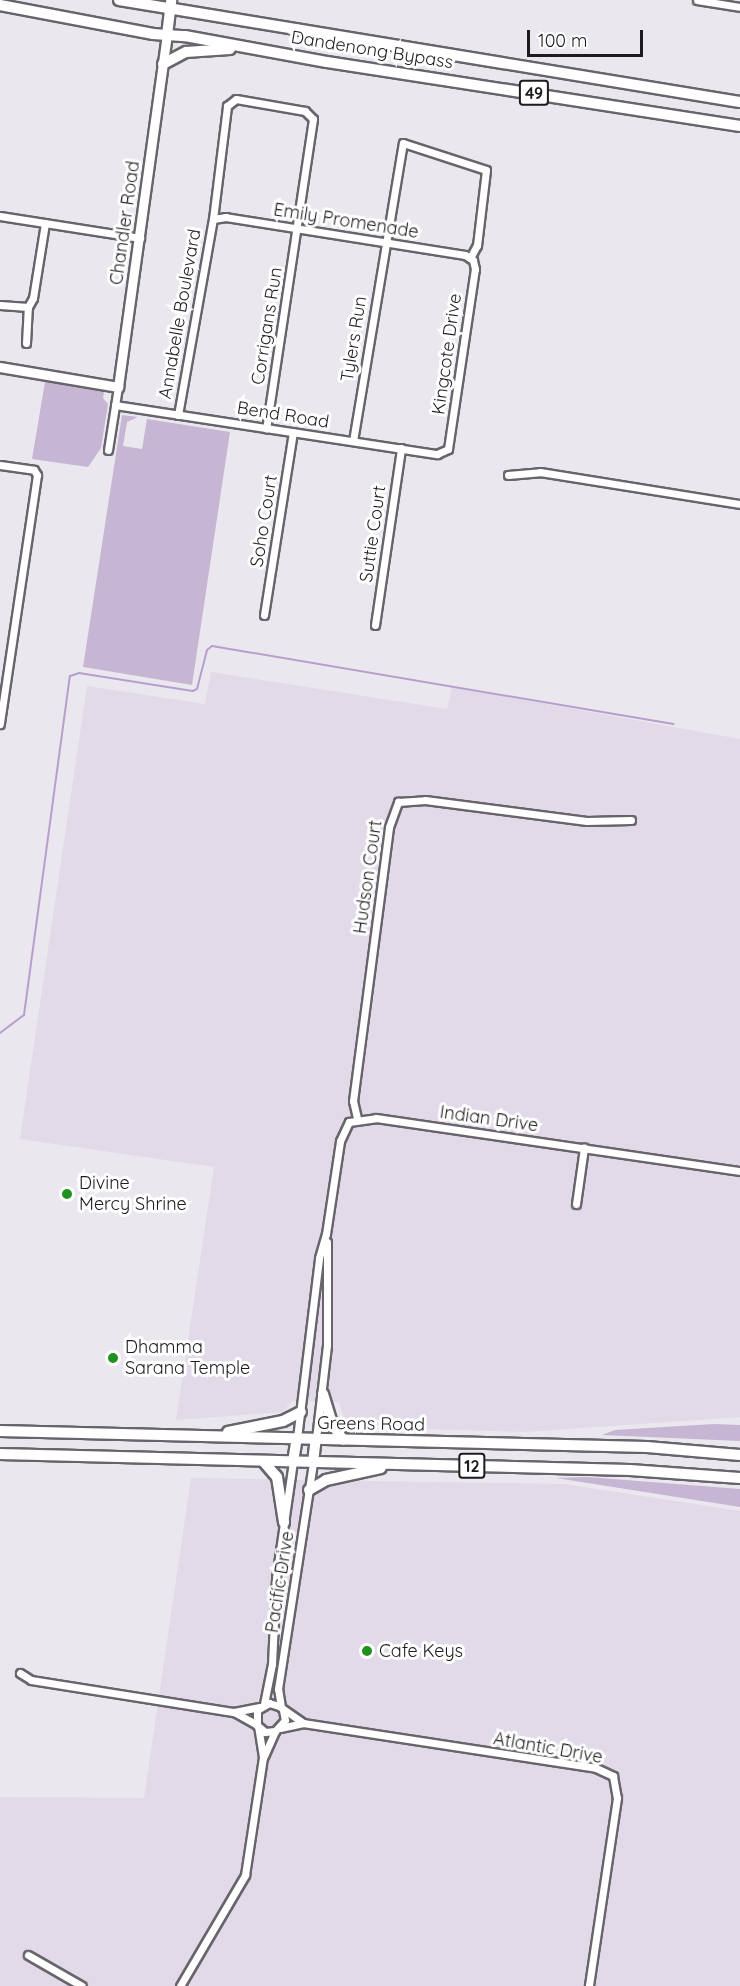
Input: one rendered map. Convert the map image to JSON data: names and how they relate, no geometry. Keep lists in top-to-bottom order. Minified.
{"streets":{"main road":["Dandenong Bypass","49","Chandler Road","Greens Road","12"],"street":["Emily Promenade","Annabelle Boulevard","Corrigans Run","Tylers Run","Kingcote Drive","Bend Road","Soho Court","Suttie Court","Hudson Court","Indian Drive","Pacific Drive","Atlantic Drive"]},"crossings":[["Dandenong Bypass","Chandler Road"],["Emily Promenade","Annabelle Boulevard"],["Emily Promenade","Corrigans Run"],["Emily Promenade","Tylers Run"],["Emily Promenade","Kingcote Drive"],["Chandler Road","Bend Road"],["Annabelle Boulevard","Corrigans Run"],["Annabelle Boulevard","Bend Road"],["Corrigans Run","Bend Road"],["Tylers Run","Kingcote Drive"],["Tylers Run","Bend Road"],["Kingcote Drive","Bend Road"],["Bend Road","Soho Court"],["Bend Road","Suttie Court"],["Hudson Court","Indian Drive"],["12","Pacific Drive"],["Pacific Drive","Atlantic Drive"]],"places":["Divine Mercy Shrine","Dhamma Sarana Temple","Cafe Keys"],"scale_bar":"100 m"}
